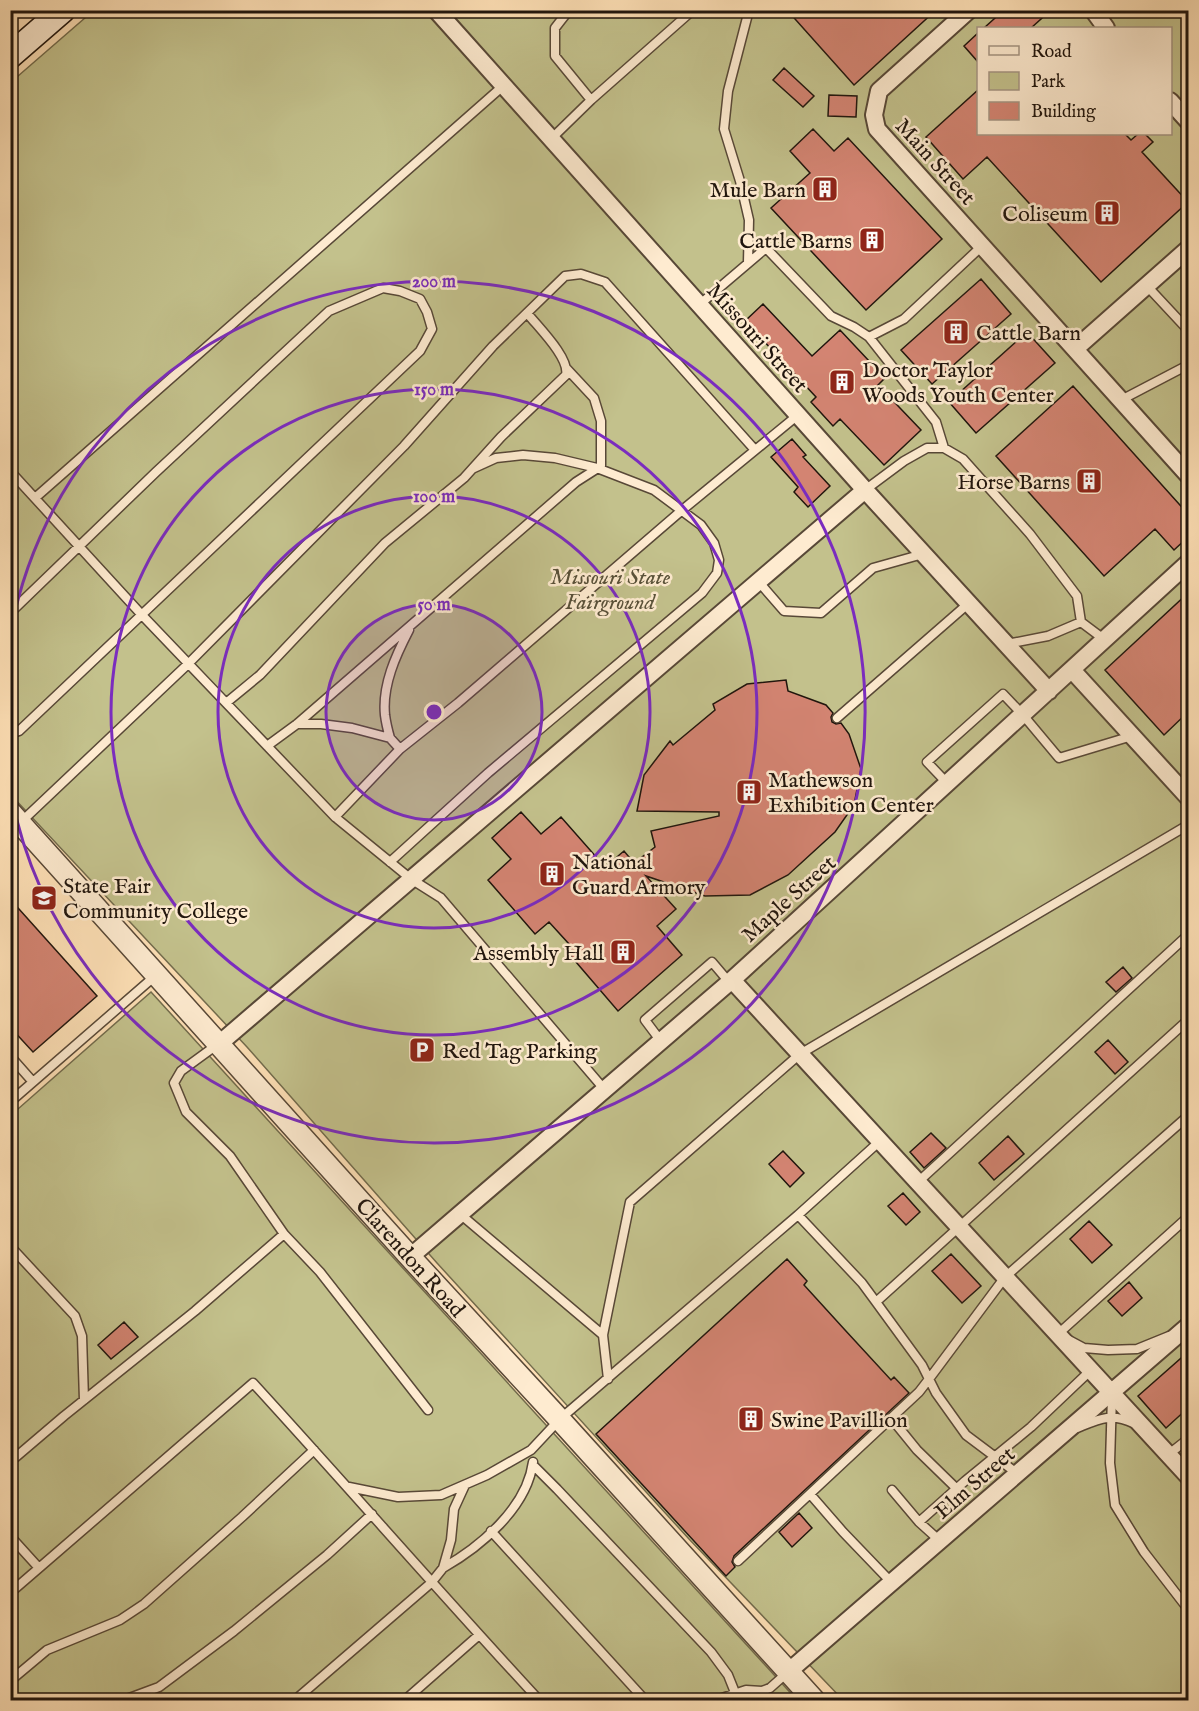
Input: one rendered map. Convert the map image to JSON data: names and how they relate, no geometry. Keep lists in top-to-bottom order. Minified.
{"streets":{"street":["Main Street","Missouri Street","Maple Street","Clarendon Road","Elm Street"]},"crossings":[["Missouri Street","Maple Street"],["Maple Street","Clarendon Road"],["Clarendon Road","Elm Street"]],"parks":["Missouri State Fairground"],"places":{"building":["Mule Barn","Coliseum","Cattle Barns","Cattle Barn","Doctor Taylor Woods Youth Center","Horse Barns","Mathewson Exhibition Center","National Guard Armory","Assembly Hall","Swine Pavillion"],"school or university":["State Fair Community College"],"parking":["Red Tag Parking"]},"legend":["Road","Park","Building"],"rings":["200 m","150 m","100 m","50 m"]}
